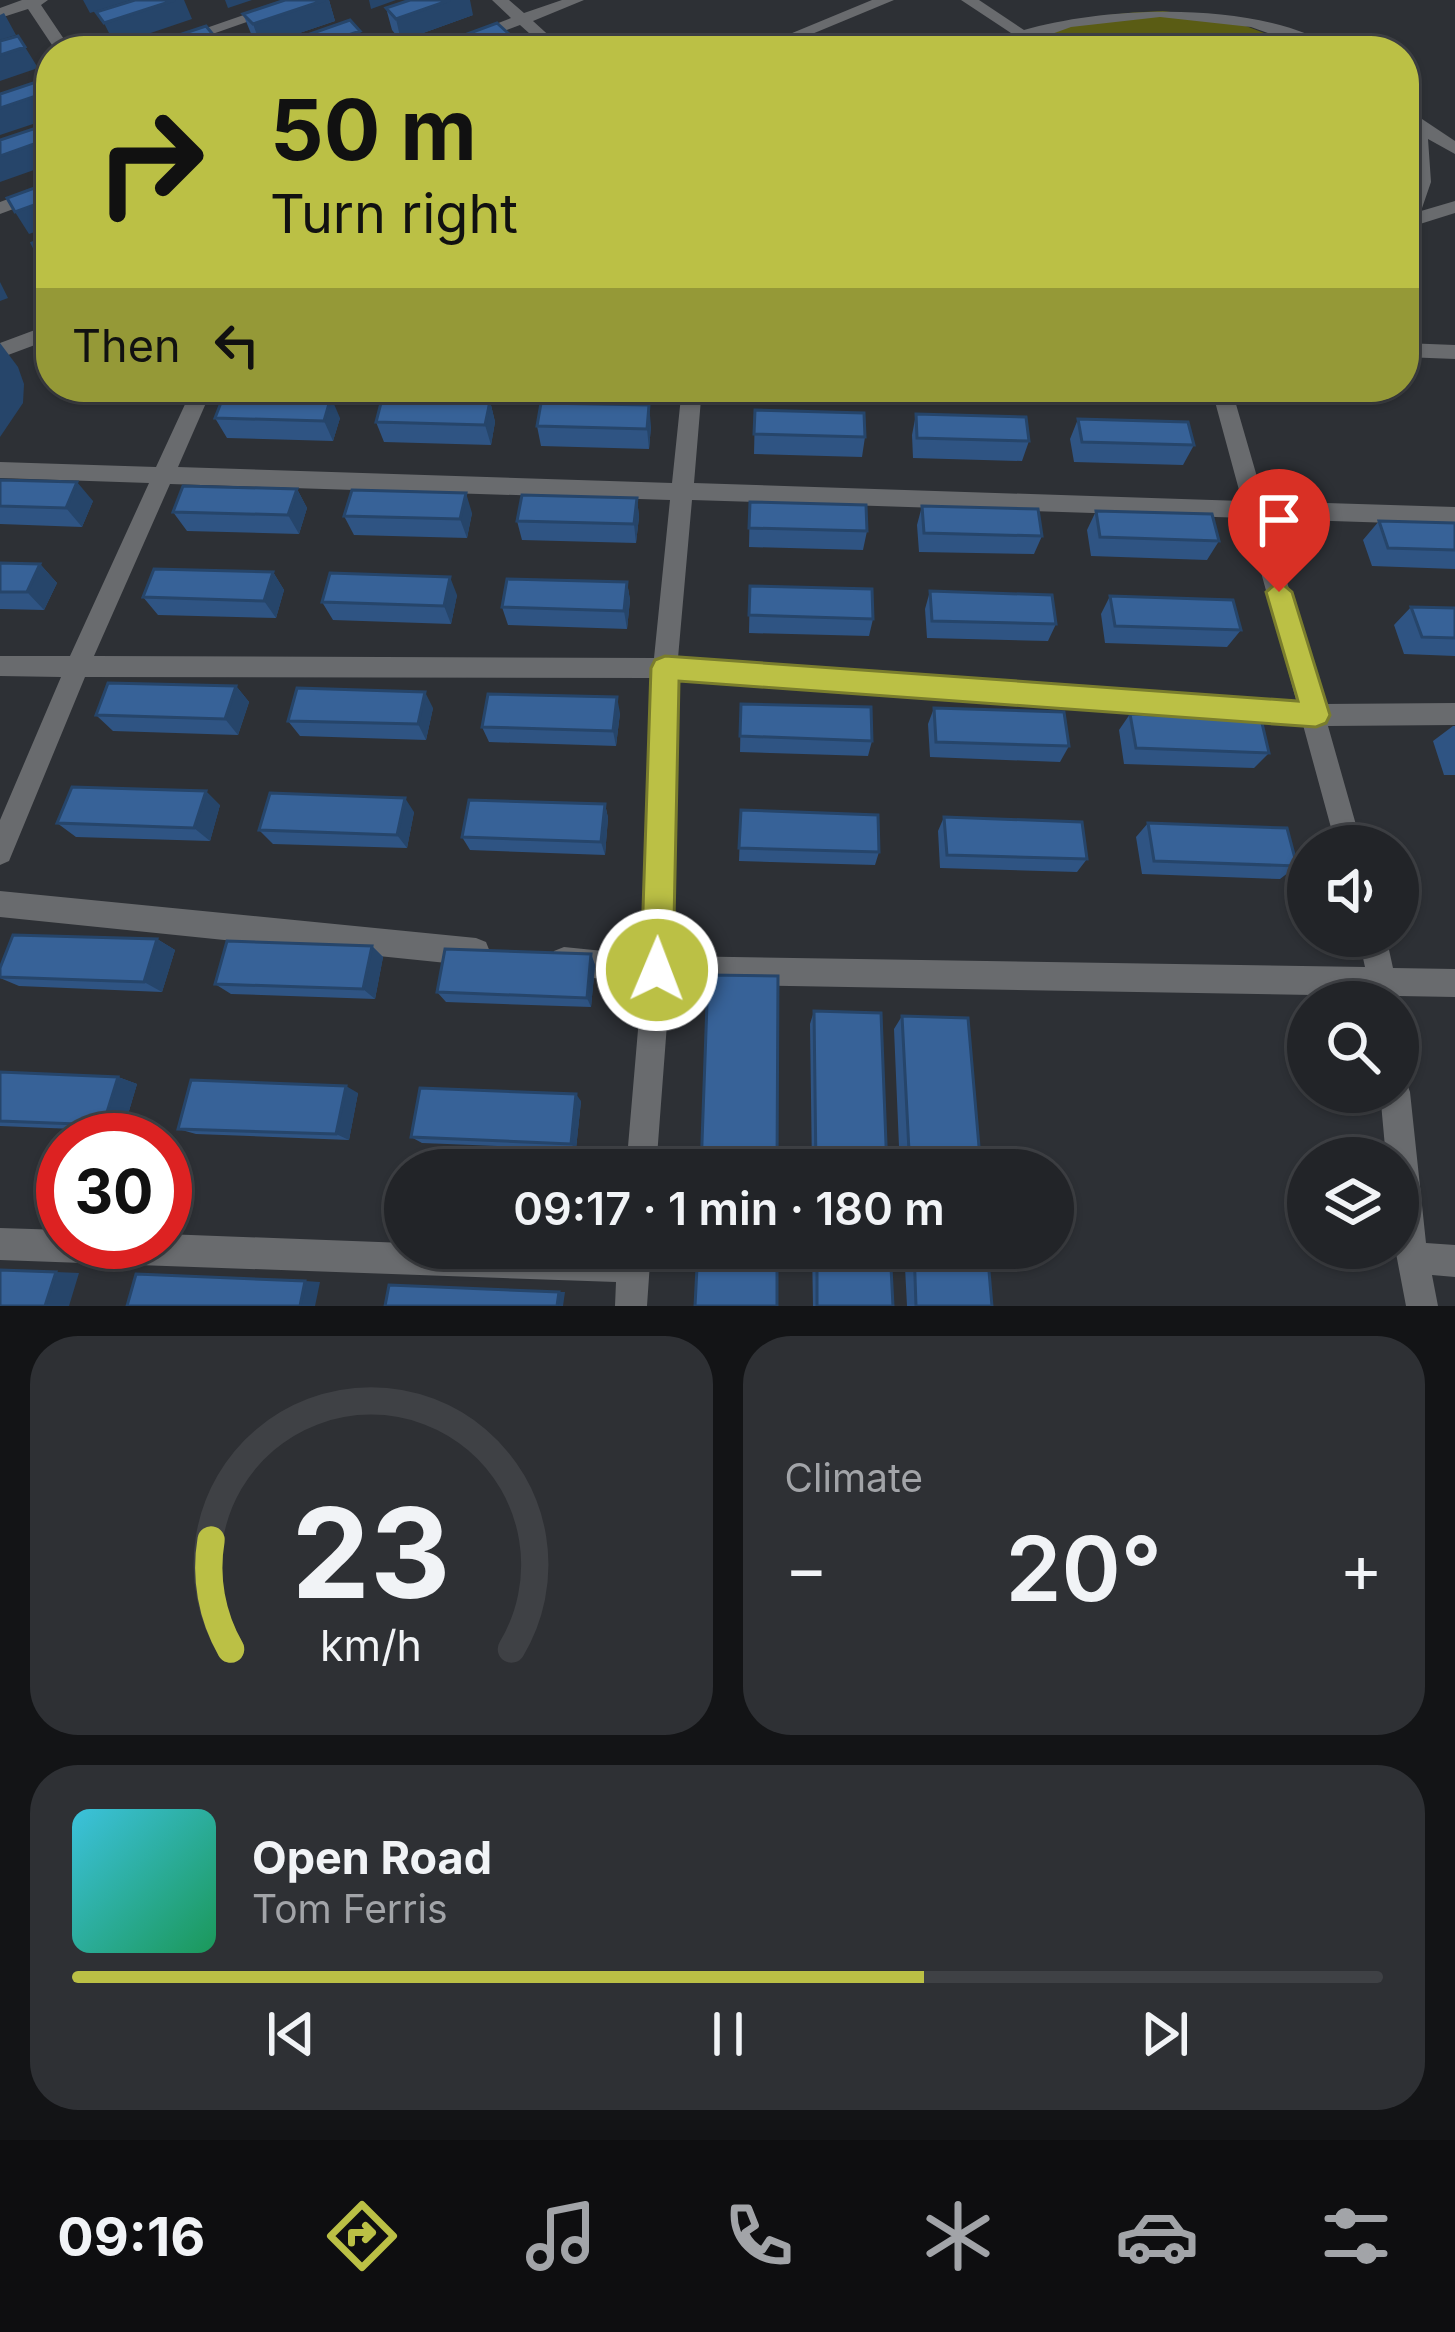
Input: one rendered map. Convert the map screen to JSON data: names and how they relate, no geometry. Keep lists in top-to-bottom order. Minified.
{"page":{"turn":["50 m","Turn right"],"then":"Then","limit":"30","trip":"09:17 · 1 min · 180 m","tile":"Climate","heat":["−","20°","+"],"song":["Open Road","Tom Ferris"],"tabs":"09:16","gauge":["23","km/h"]}}
